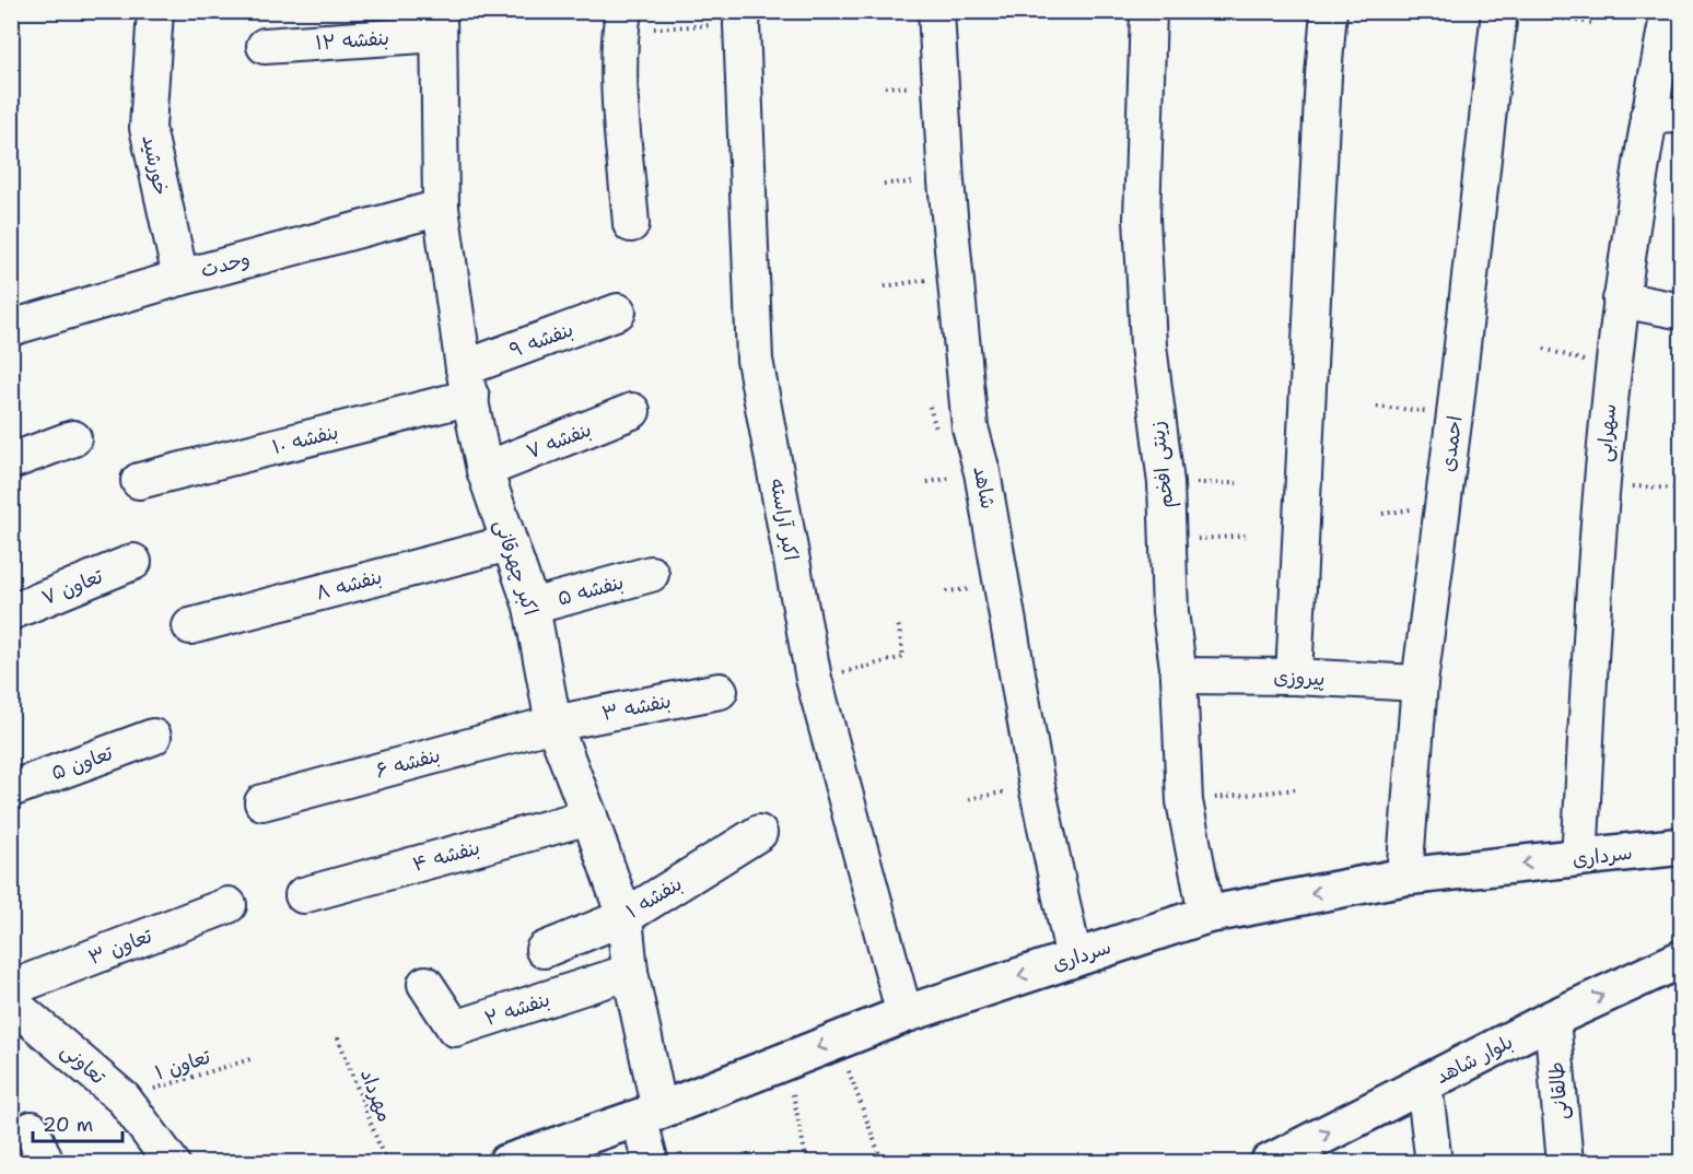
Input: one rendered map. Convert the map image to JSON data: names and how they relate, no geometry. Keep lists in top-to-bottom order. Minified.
{"streets":{"main road":["سرداری","بلوار شاهد"],"street":["بنفشه ۱۲","خورشید","وحدت","بنفشه ۹","سهرابی","بنفشه ۱۰","بنفشه ۷","احمدی","زینتی افخم","شاهد","اکبر آراسته","اکبر چهرقانی","بنفشه ۸","تعاون ۷","بنفشه ۵","پیروزی","بنفشه ۳","تعاون ۵","بنفشه ۶","بنفشه ۴","بنفشه ۱","تعاون ۳","بنفشه ۲","تعاونی","طالقانی"],"path":["تعاون ۱","مهرداد"]},"crossings":[["بنفشه ۱۲","اکبر چهرقانی"],["خورشید","وحدت"],["وحدت","اکبر چهرقانی"],["بنفشه ۹","بنفشه ۱۰"],["بنفشه ۹","اکبر چهرقانی"],["سهرابی","سرداری"],["بنفشه ۱۰","اکبر چهرقانی"],["بنفشه ۷","اکبر چهرقانی"],["احمدی","پیروزی"],["احمدی","سرداری"],["زینتی افخم","پیروزی"],["زینتی افخم","سرداری"],["شاهد","سرداری"],["اکبر آراسته","سرداری"],["اکبر چهرقانی","بنفشه ۸"],["اکبر چهرقانی","بنفشه ۵"],["اکبر چهرقانی","بنفشه ۳"],["اکبر چهرقانی","بنفشه ۶"],["اکبر چهرقانی","بنفشه ۴"],["اکبر چهرقانی","سرداری"],["اکبر چهرقانی","بنفشه ۱"],["اکبر چهرقانی","بنفشه ۲"],["بنفشه ۳","بنفشه ۶"],["بلوار شاهد","طالقانی"],["تعاونی","تعاون ۱"]],"one_way":["سرداری","بلوار شاهد"],"scale_bar":"20 m"}
